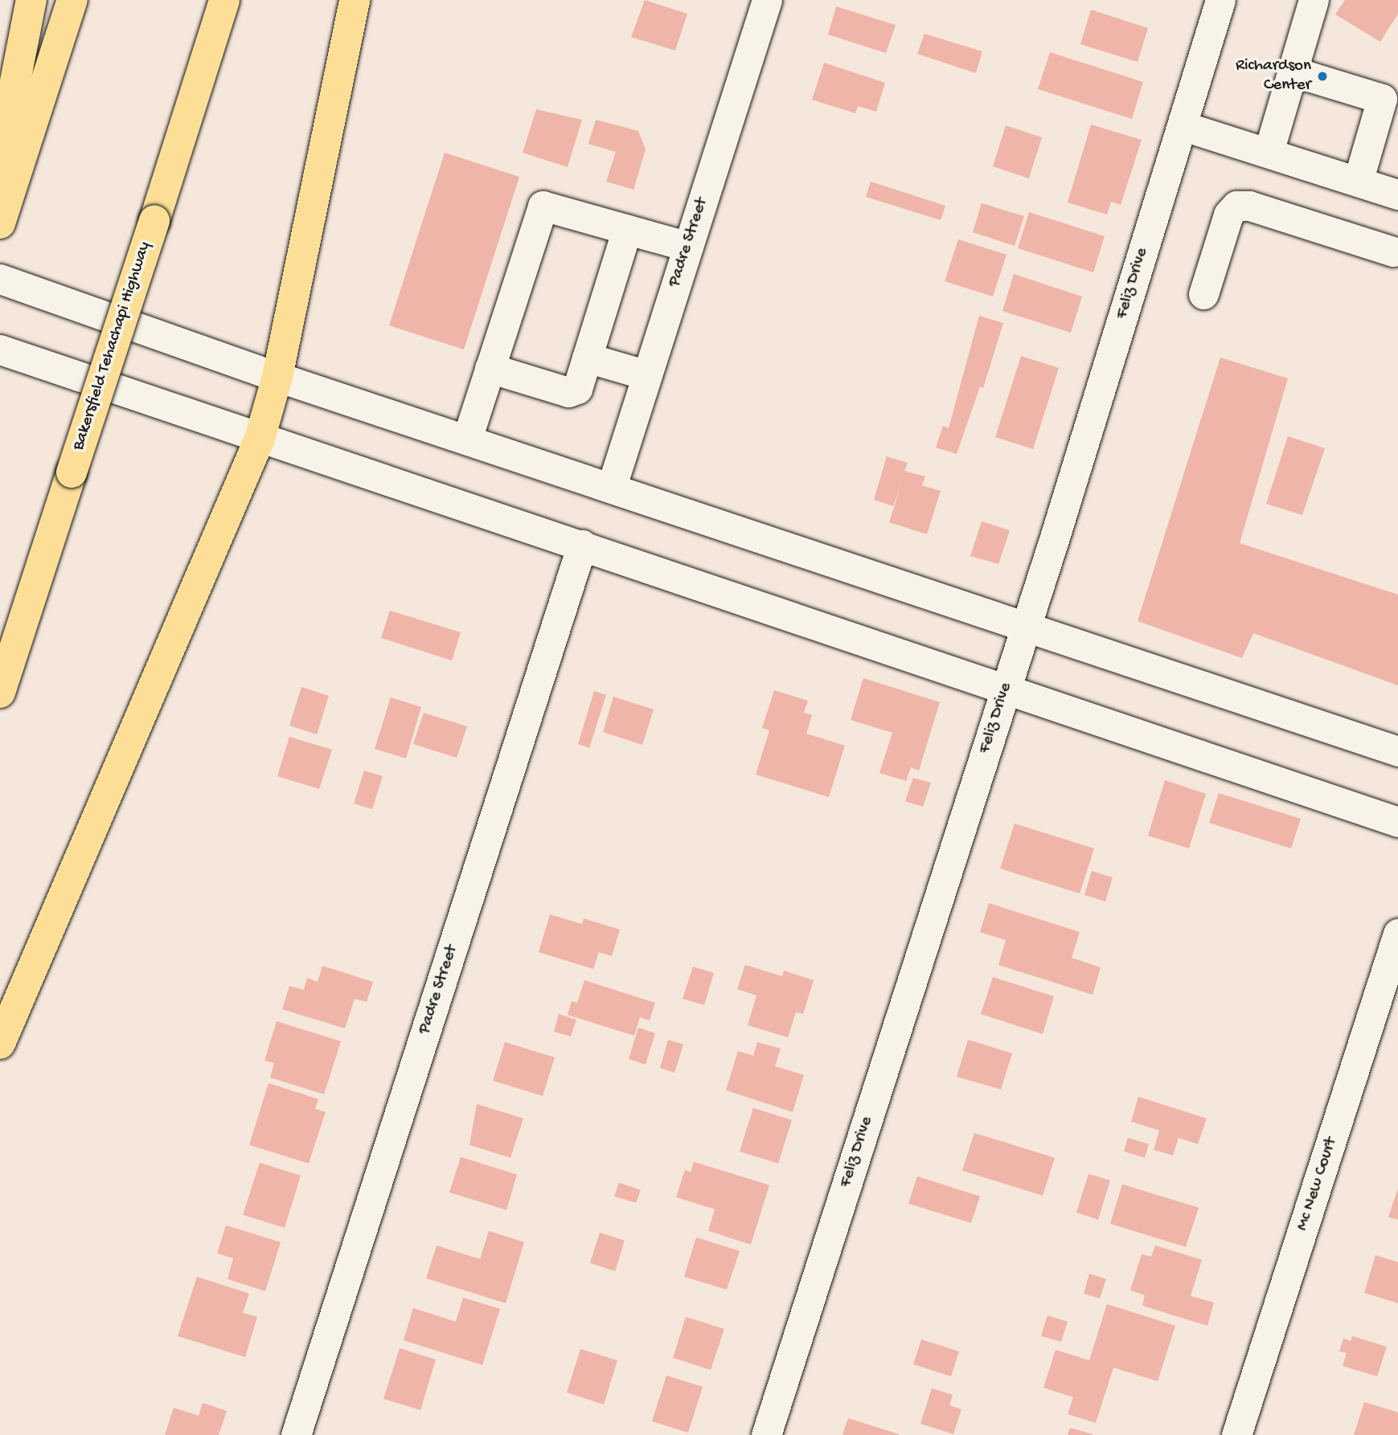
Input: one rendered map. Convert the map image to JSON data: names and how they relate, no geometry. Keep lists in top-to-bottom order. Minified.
{"streets":{"highway":["Bakersfield Tehachapi Highway"],"street":["Padre Street","Feliz Drive","Mc New Court"]},"places":["Richardson Center"]}
